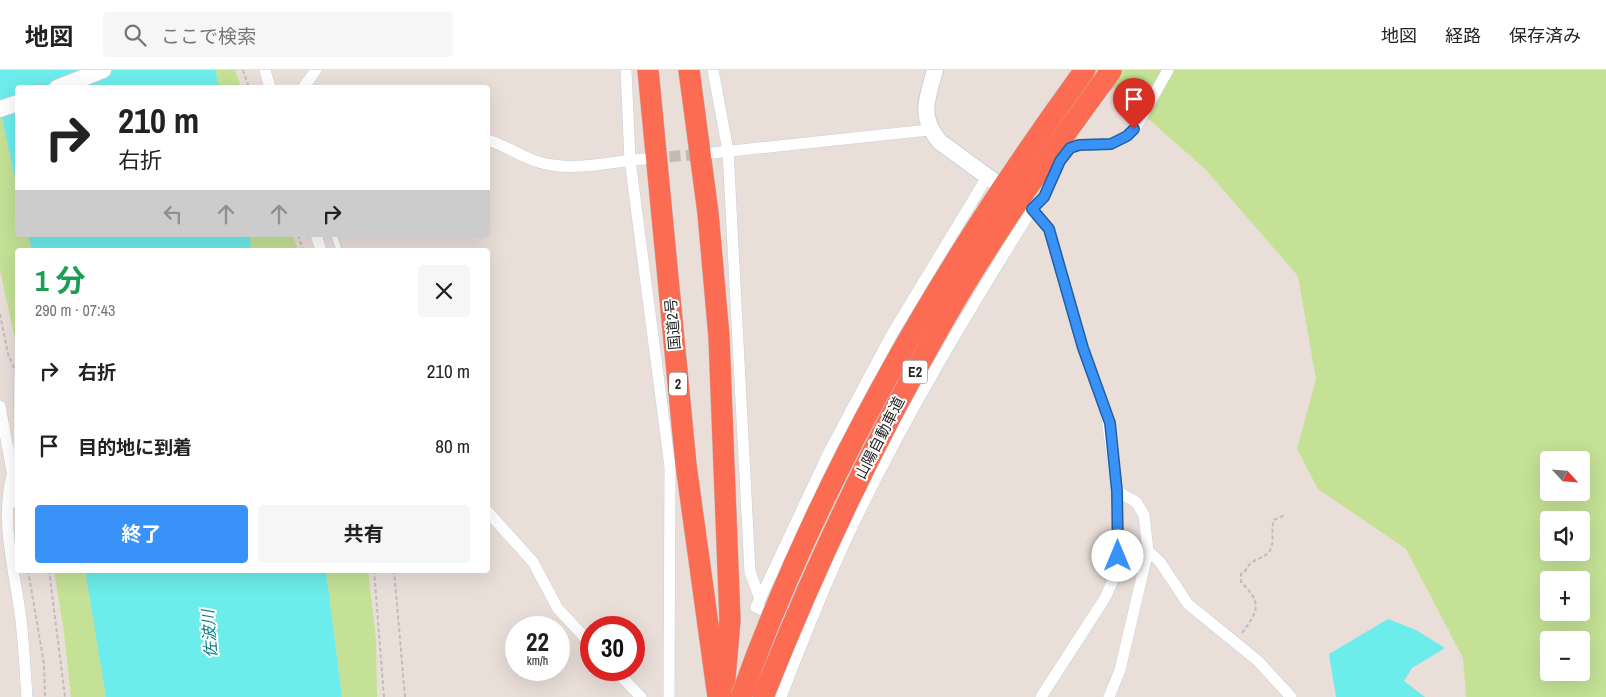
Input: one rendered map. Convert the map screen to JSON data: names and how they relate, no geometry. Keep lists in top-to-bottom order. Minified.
{"streets":{"highway":["国道2号","E2","2","山陽自動車道"]},"water":["佐波川"],"north":"bottom right","page":{"header":"地図","search":"ここで検索","nav":["地図","経路","保存済み"],"turn":["210 m","右折"],"heading":["1 分","290 m · 07:43"],"list":[{"name":"右折","value":"210 m"},{"name":"目的地に到着","value":"80 m"}],"map_buttons":["+","−"],"buttons":["終了","共有"],"speed":"22 km/h","limit":"30"}}
